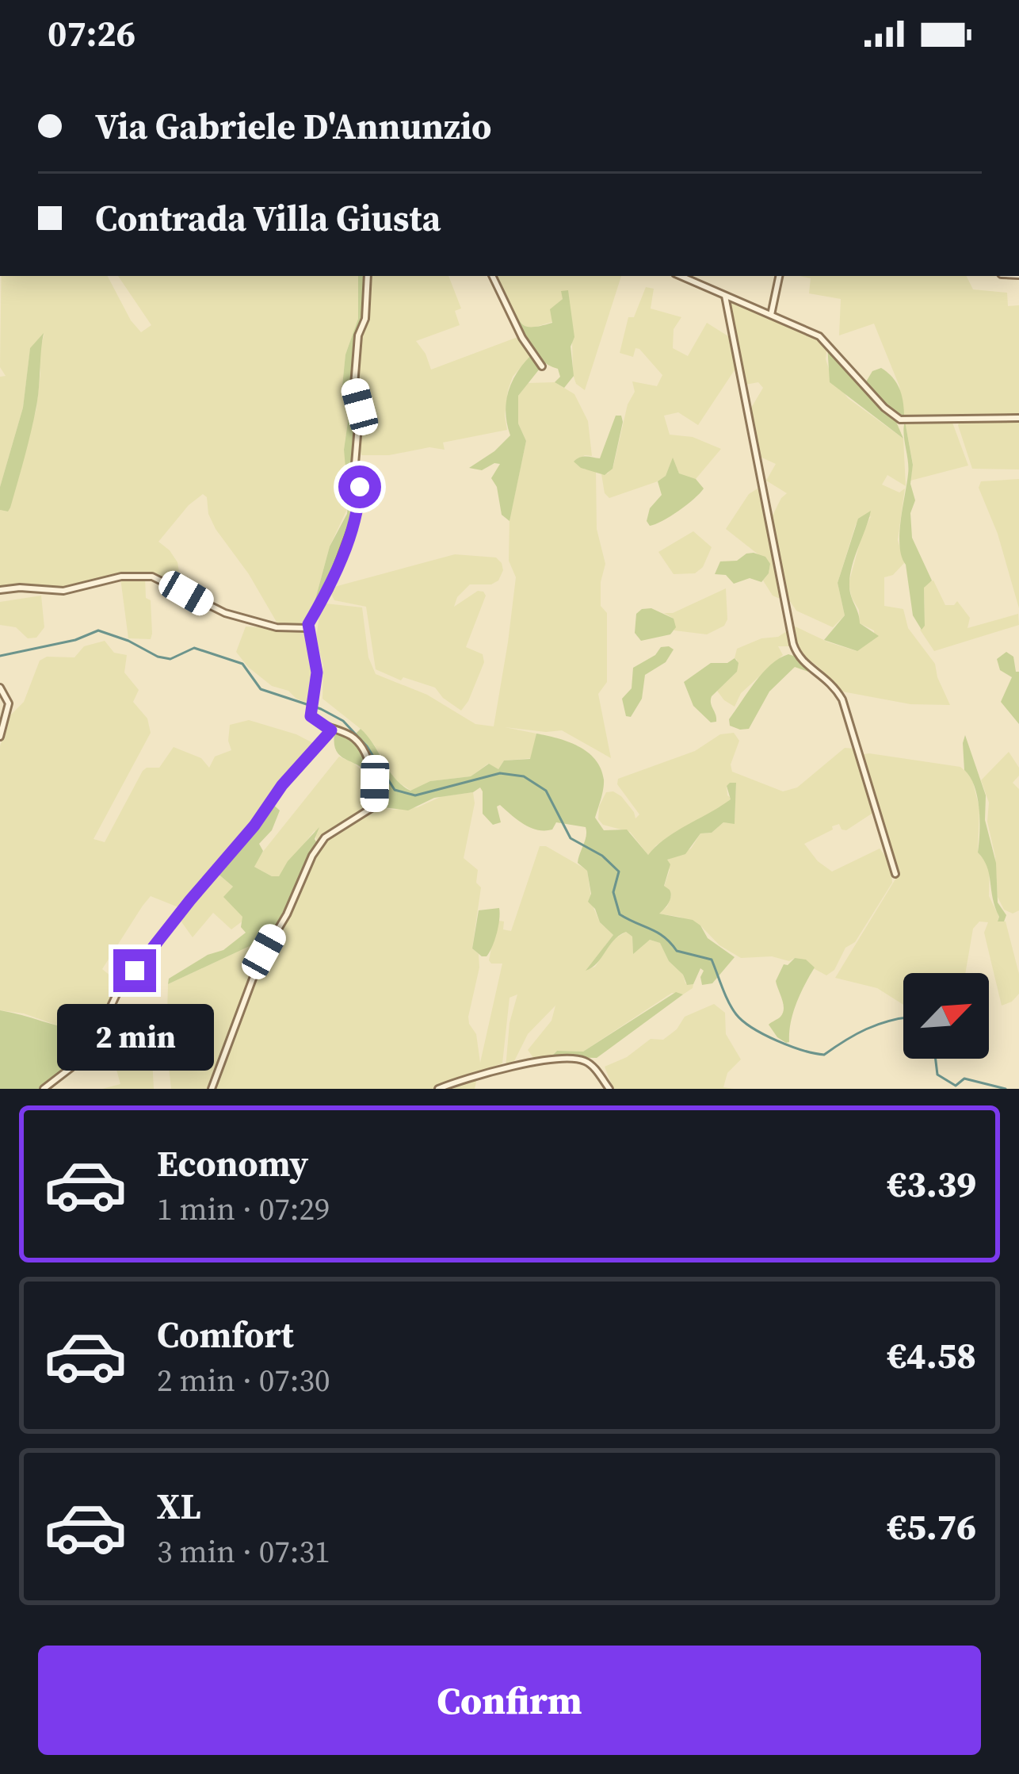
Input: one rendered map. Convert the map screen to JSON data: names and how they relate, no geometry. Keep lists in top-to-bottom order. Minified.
{"north":"top right","page":{"status":"07:26","banner":["Via Gabriele D'Annunzio","Contrada Villa Giusta"],"bubble":"2 min","list":[{"name":"Economy","note":"1 min · 07:29","value":"€3.39"},{"name":"Comfort","note":"2 min · 07:30","value":"€4.58"},{"name":"XL","note":"3 min · 07:31","value":"€5.76"}],"buttons":"Confirm"}}
